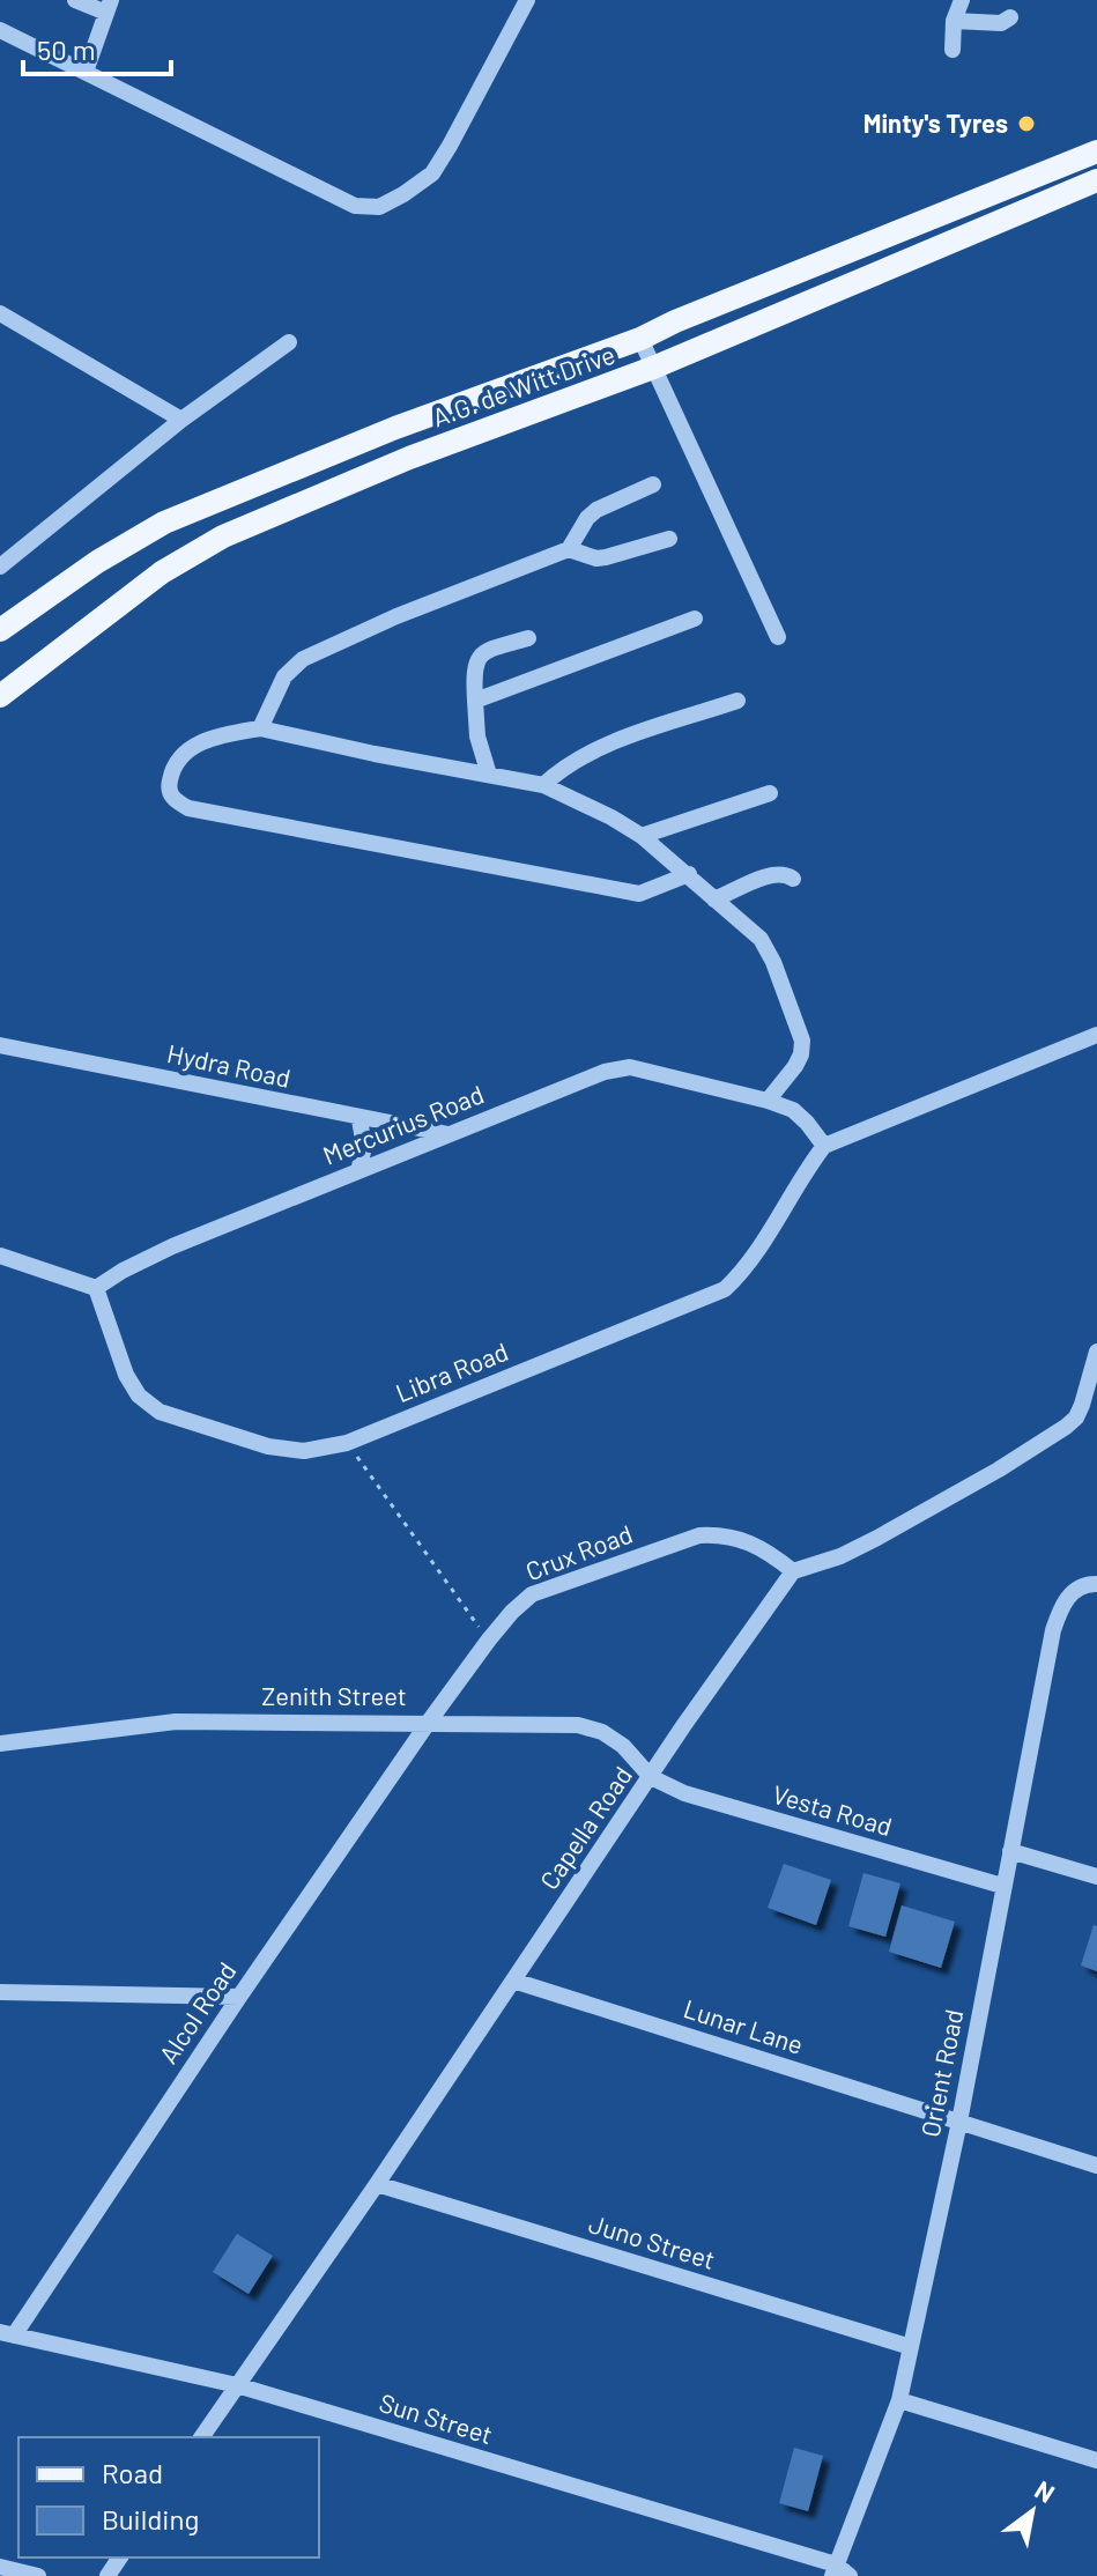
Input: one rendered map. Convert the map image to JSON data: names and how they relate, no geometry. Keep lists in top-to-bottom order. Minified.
{"streets":{"main road":["A.G. de Witt Drive"],"street":["Hydra Road","Mercurius Road","Libra Road","Crux Road","Zenith Street","Vesta Road","Capella Road","Alcol Road","Lunar Lane","Orient Road","Juno Street","Sun Street"]},"crossings":[["Hydra Road","Mercurius Road"],["Mercurius Road","Libra Road"],["Crux Road","Zenith Street"],["Crux Road","Capella Road"],["Crux Road","Alcol Road"],["Zenith Street","Vesta Road"],["Zenith Street","Capella Road"],["Zenith Street","Alcol Road"],["Vesta Road","Capella Road"],["Vesta Road","Orient Road"],["Capella Road","Lunar Lane"],["Capella Road","Juno Street"],["Capella Road","Sun Street"],["Alcol Road","Sun Street"],["Lunar Lane","Orient Road"],["Orient Road","Juno Street"],["Orient Road","Sun Street"]],"places":["Minty's Tyres"],"legend":["Road","Building"],"scale_bar":"50 m","north":"top right"}
